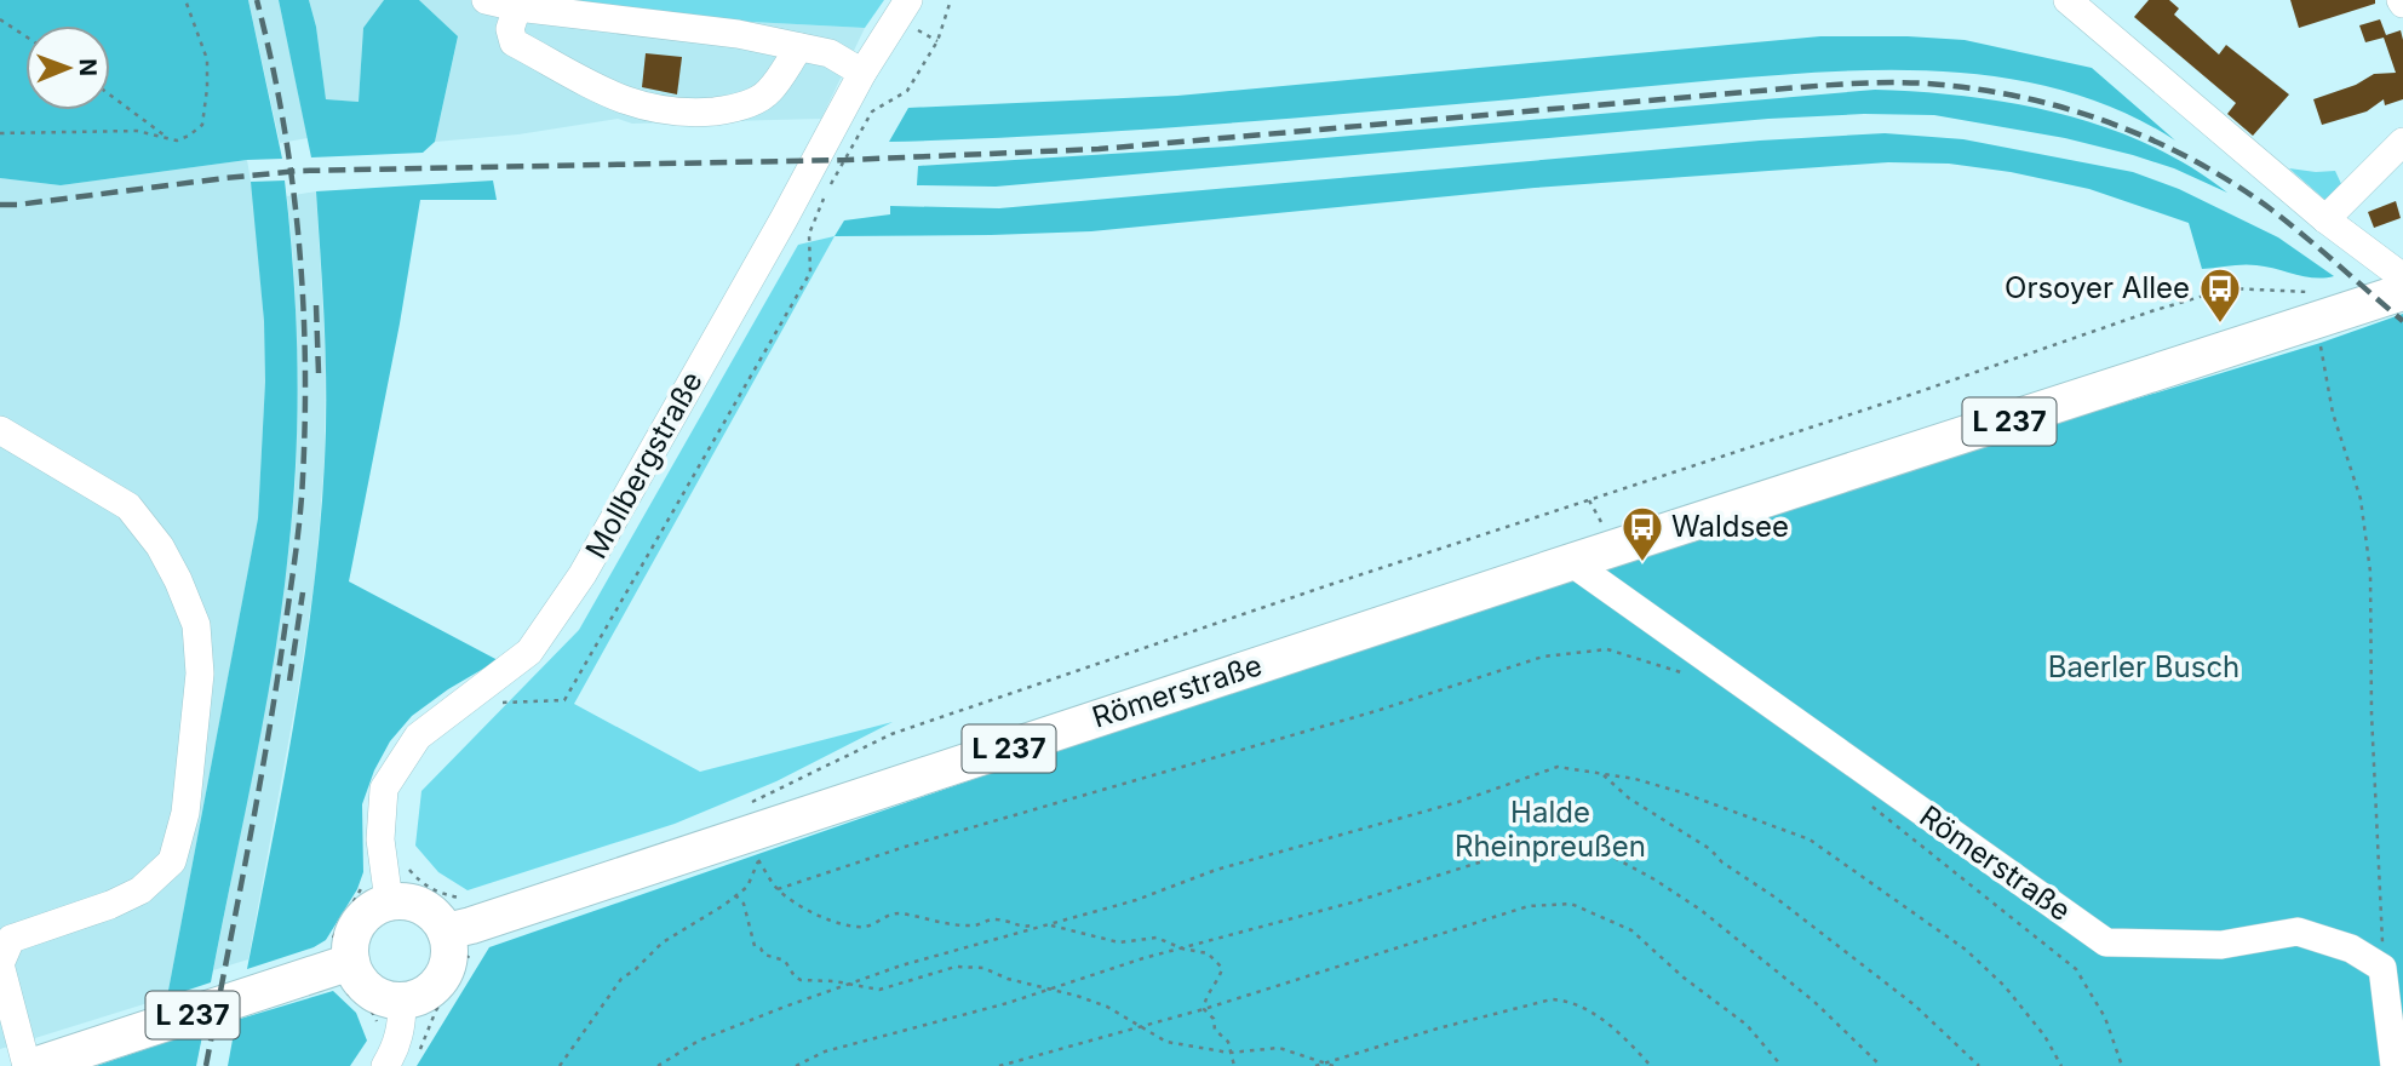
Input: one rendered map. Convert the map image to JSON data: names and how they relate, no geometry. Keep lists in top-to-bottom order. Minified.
{"streets":{"main road":["L 237","Römerstraße"],"street":["Mollbergstraße"]},"parks":["Baerler Busch","Halde Rheinpreußen"],"places":{"bus stop":["Orsoyer Allee","Waldsee"]},"north":"right"}
